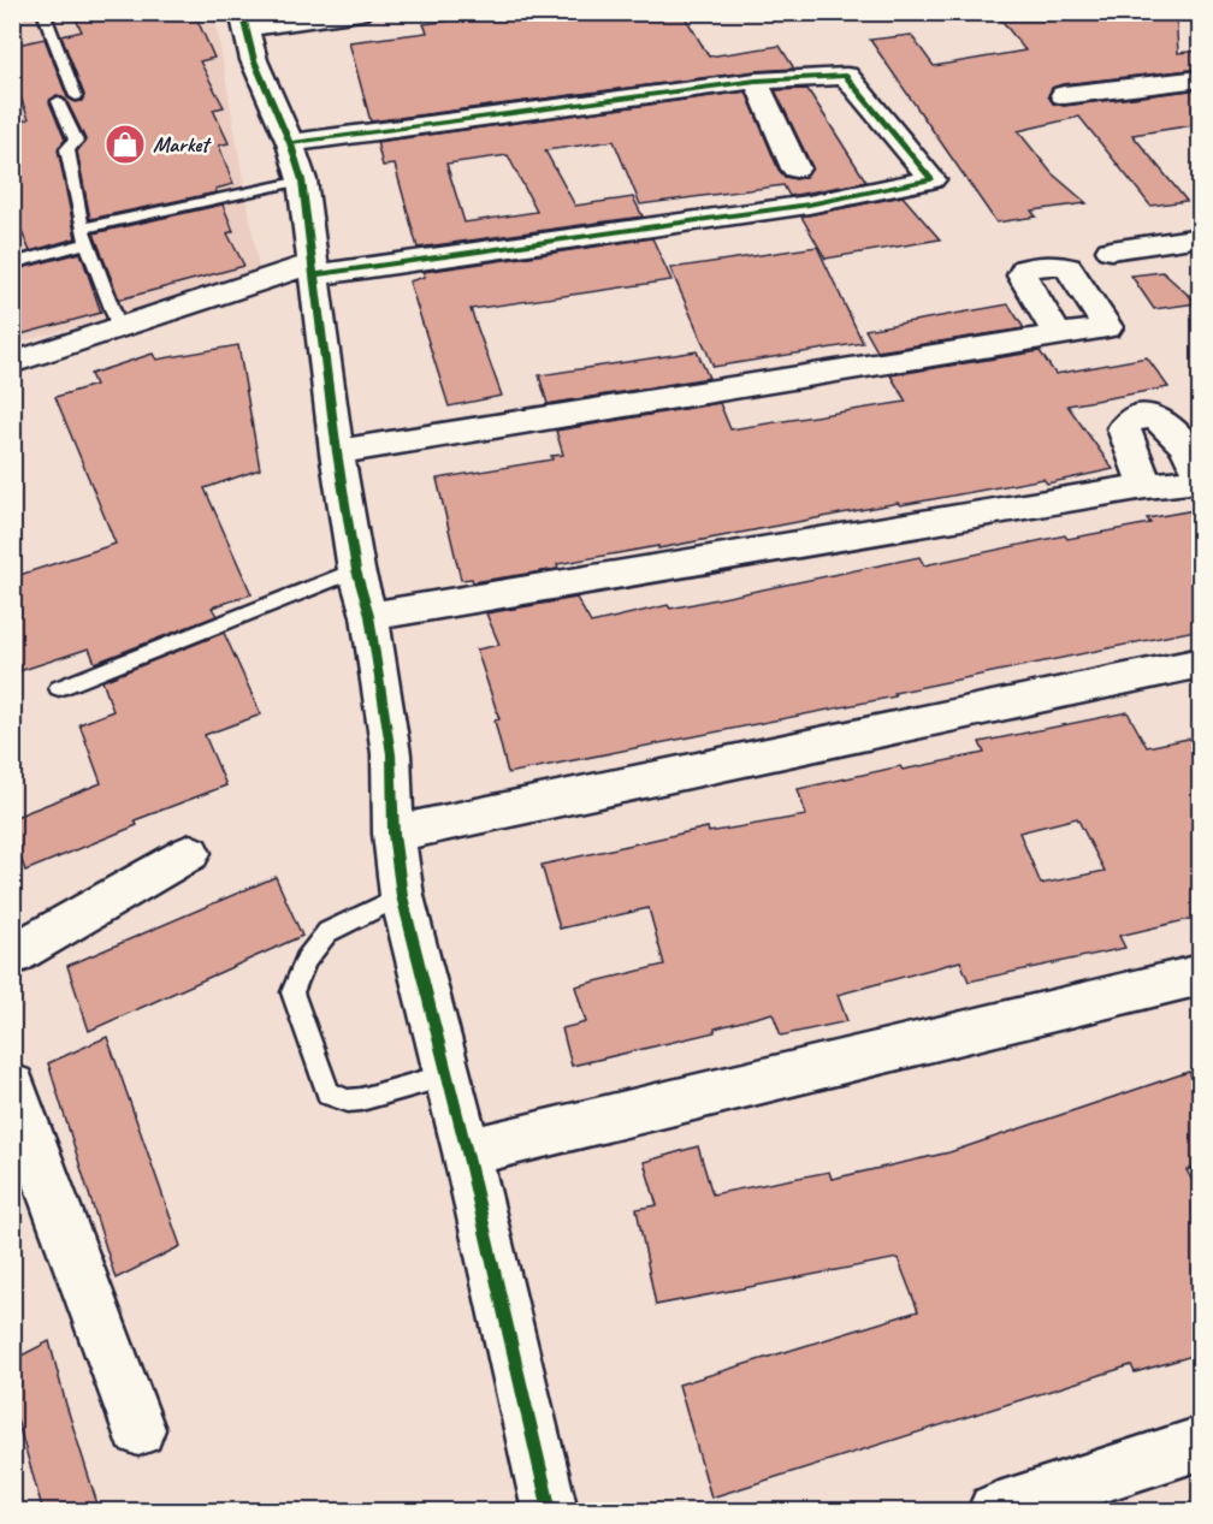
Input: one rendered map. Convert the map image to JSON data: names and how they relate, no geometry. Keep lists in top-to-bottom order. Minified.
{"places":{"shop":["Market"]}}
